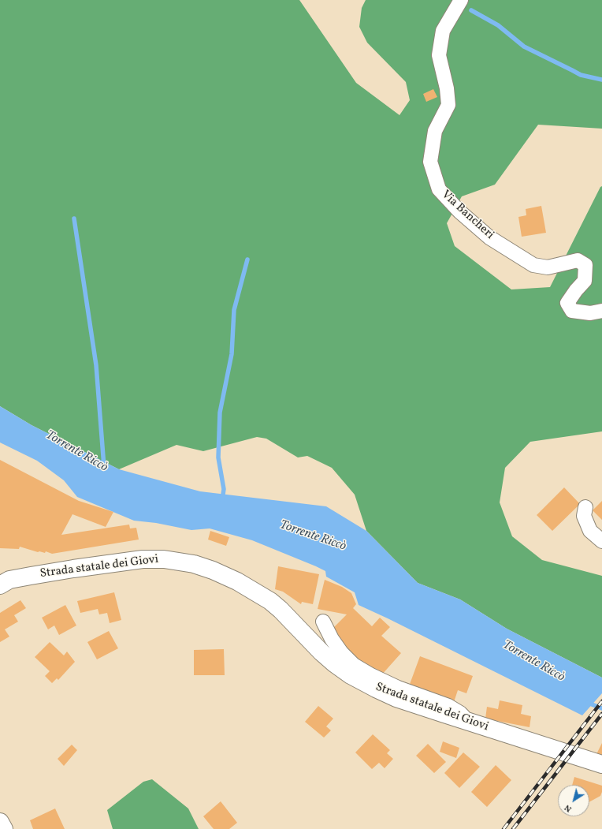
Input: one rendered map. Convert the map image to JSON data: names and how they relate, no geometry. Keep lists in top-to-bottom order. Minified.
{"streets":{"main road":["Strada statale dei Giovi"],"street":["Via Bancheri"]},"water":["Torrente Riccò"],"north":"bottom left"}
